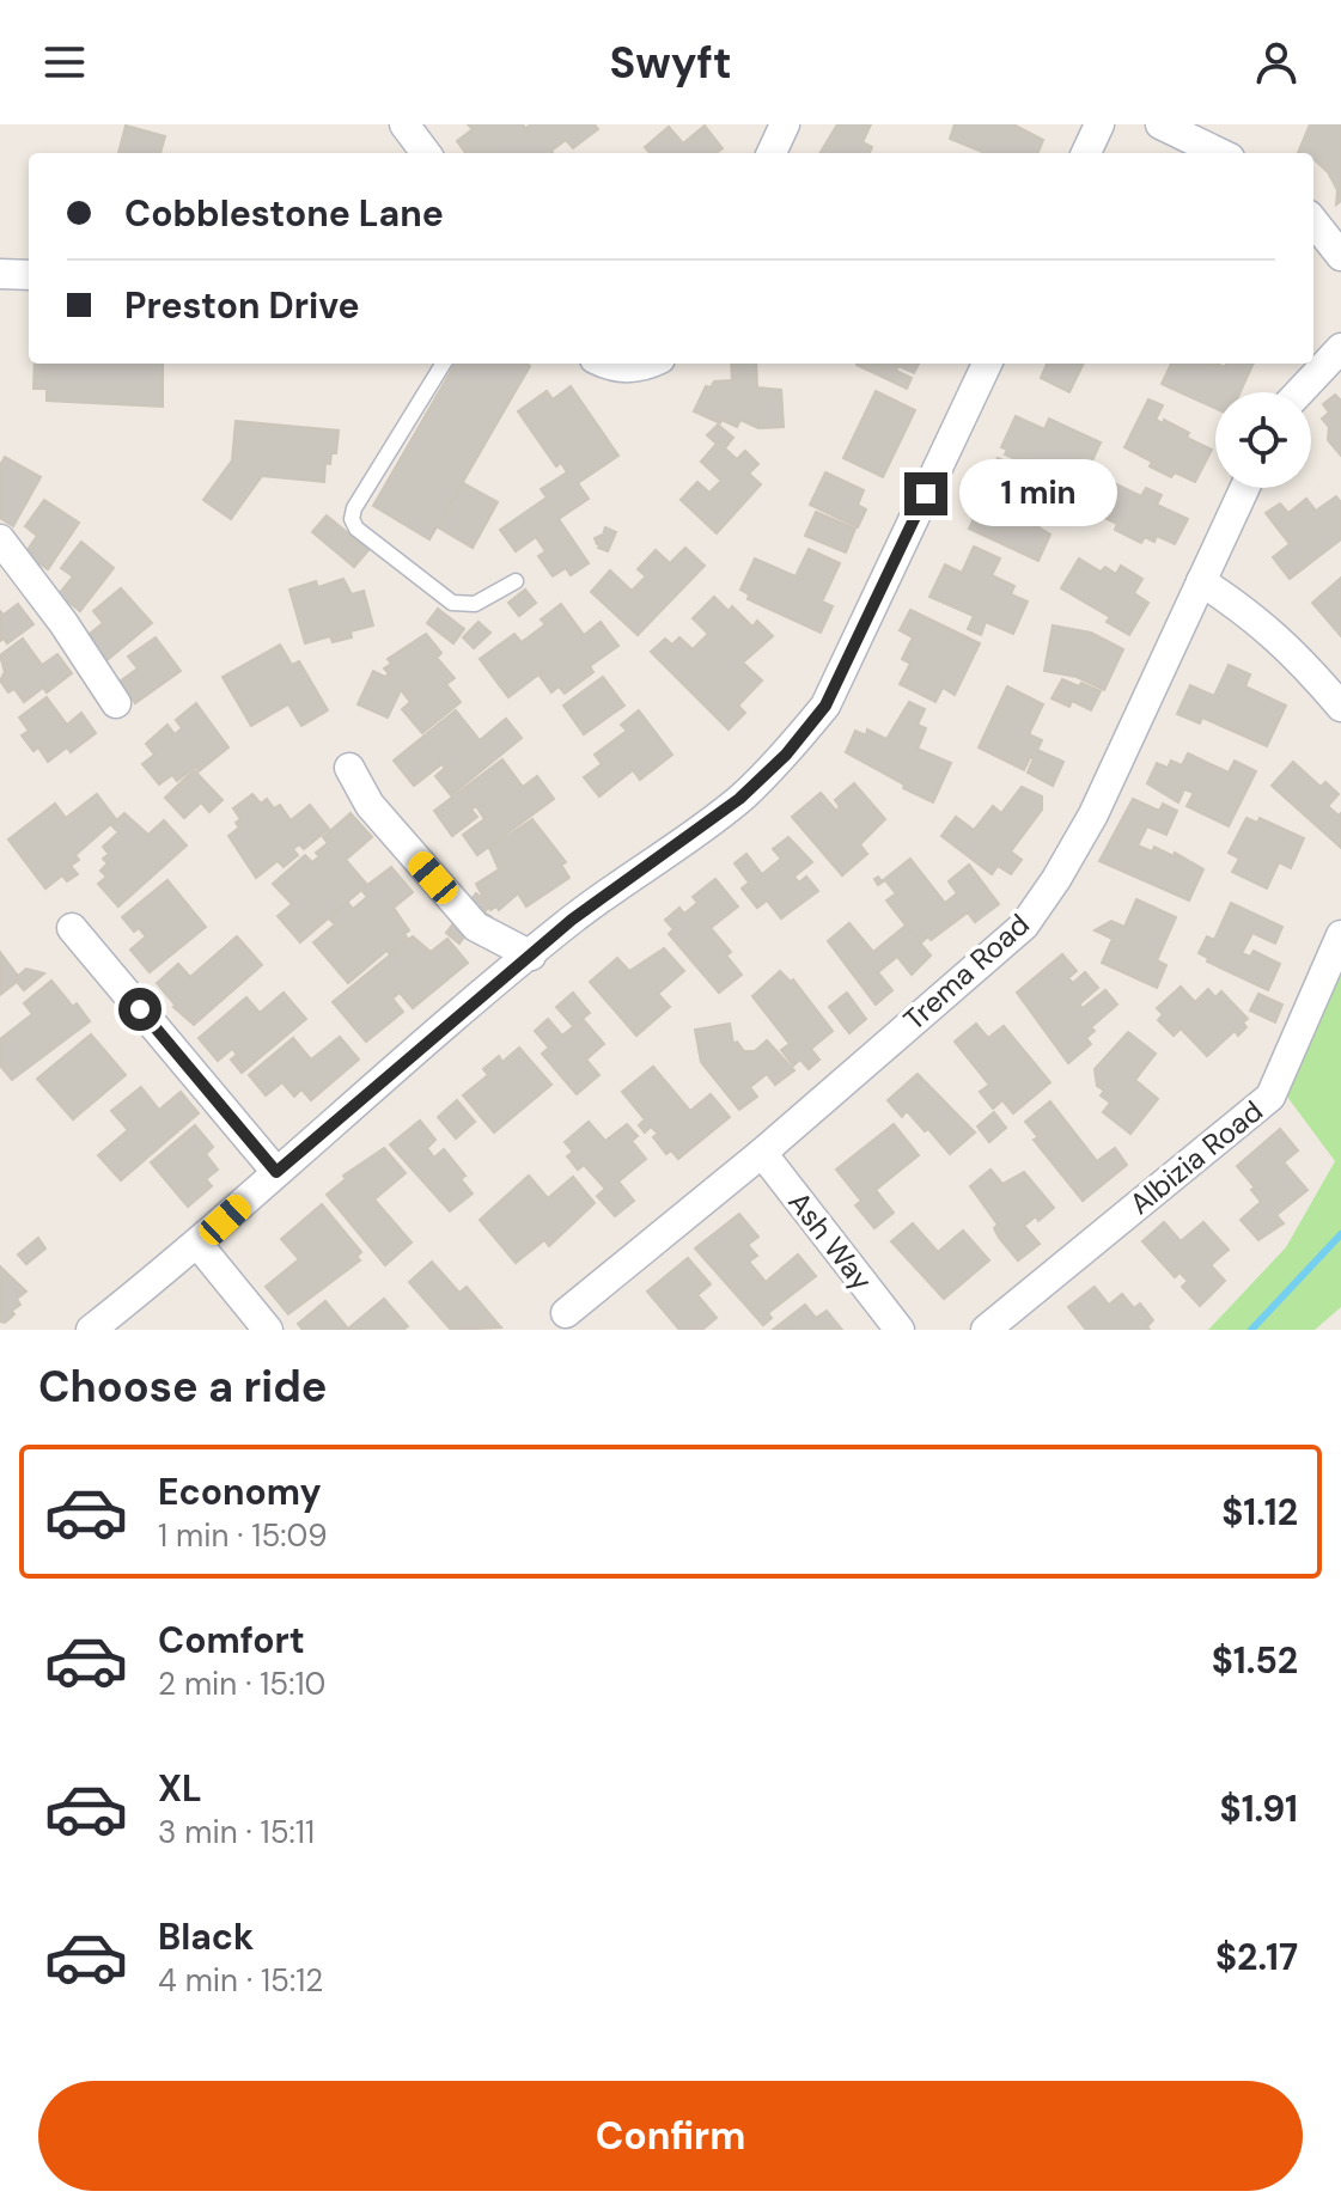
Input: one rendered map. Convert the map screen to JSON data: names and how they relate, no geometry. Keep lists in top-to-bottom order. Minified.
{"streets":{"street":["Trema Road","Albizia Road","Ash Way"]},"crossings":[["Trema Road","Ash Way"]],"page":{"header":"Swyft","banner":["Cobblestone Lane","Preston Drive"],"bubble":"1 min","heading":"Choose a ride","list":[{"name":"Economy","note":"1 min · 15:09","value":"$1.12"},{"name":"Comfort","note":"2 min · 15:10","value":"$1.52"},{"name":"XL","note":"3 min · 15:11","value":"$1.91"},{"name":"Black","note":"4 min · 15:12","value":"$2.17"}],"buttons":"Confirm"}}
